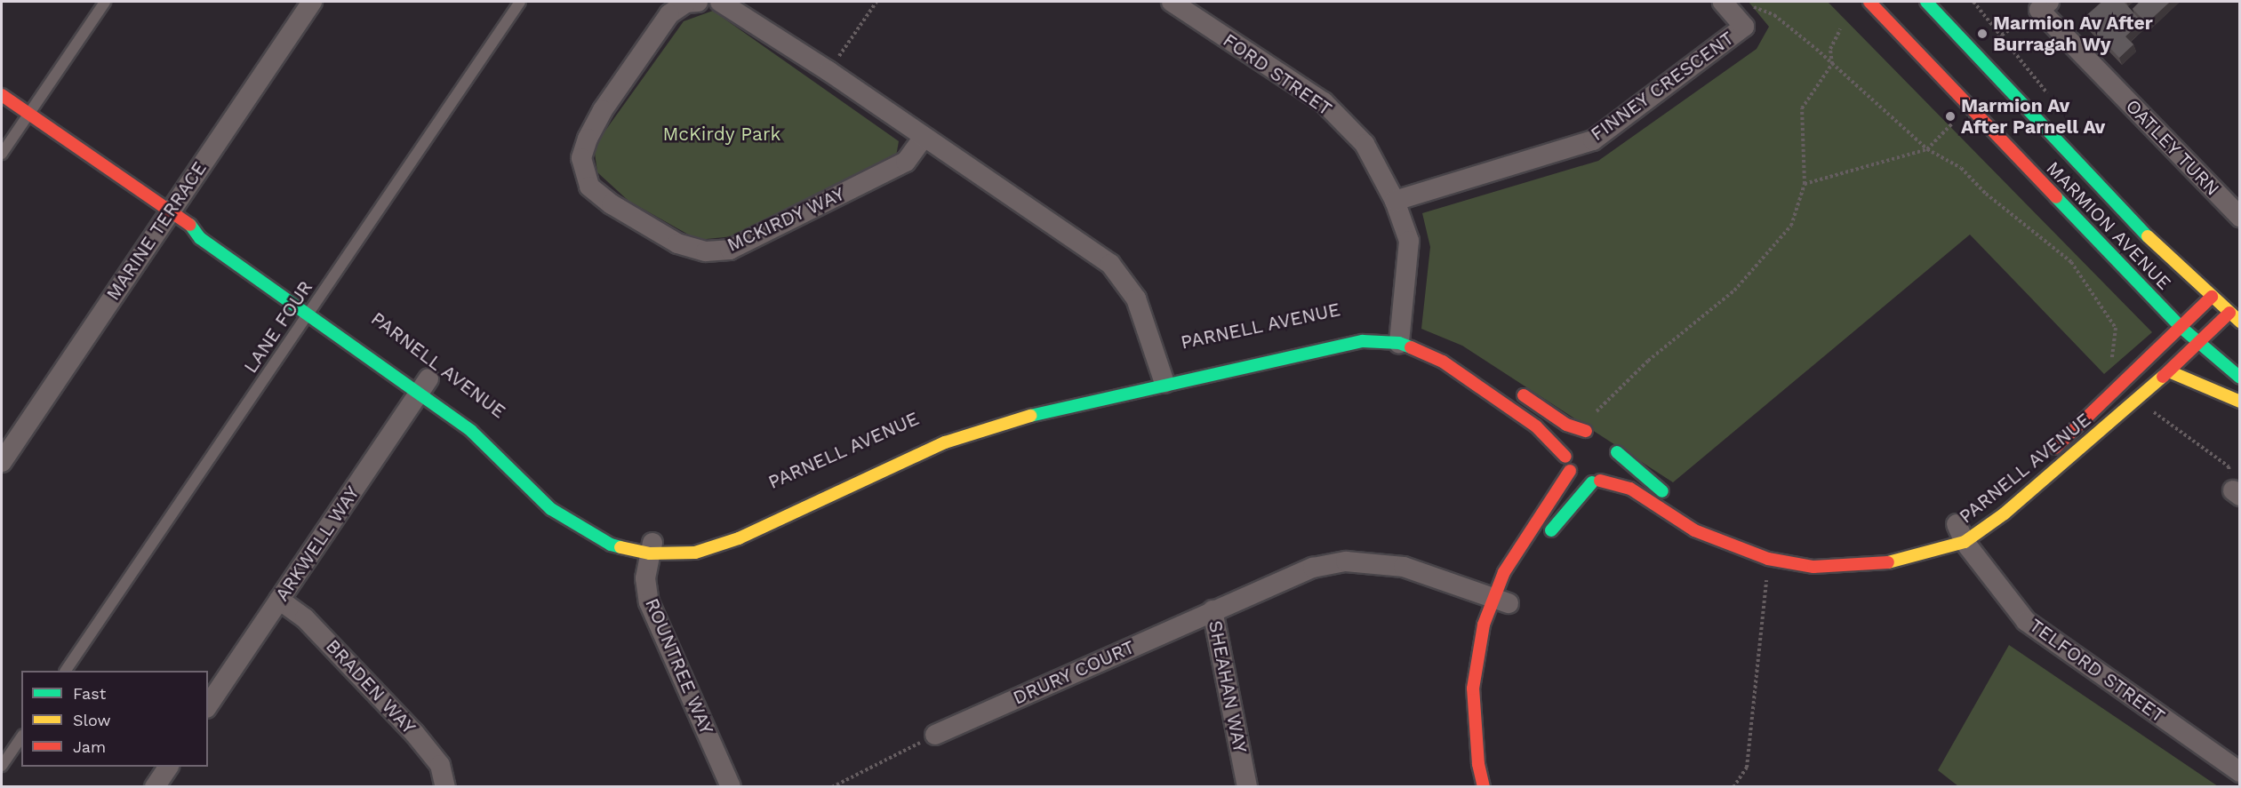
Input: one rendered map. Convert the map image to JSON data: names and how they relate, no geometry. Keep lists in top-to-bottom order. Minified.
{"streets":{"main road":["MARMION AVENUE","PARNELL AVENUE"],"street":["FORD STREET","FINNEY CRESCENT","OATLEY TURN","MCKIRDY WAY","MARINE TERRACE","ARKWELL WAY","ROUNTREE WAY","TELFORD STREET","DRURY COURT","BRADEN WAY","SHEAHAN WAY"],"lane":["LANE FOUR"]},"crossings":[["FORD STREET","FINNEY CRESCENT"],["FORD STREET","PARNELL AVENUE"],["MARMION AVENUE","PARNELL AVENUE"],["MARINE TERRACE","PARNELL AVENUE"],["PARNELL AVENUE","LANE FOUR"],["PARNELL AVENUE","ARKWELL WAY"],["PARNELL AVENUE","ROUNTREE WAY"],["PARNELL AVENUE","TELFORD STREET"],["ARKWELL WAY","BRADEN WAY"],["DRURY COURT","SHEAHAN WAY"]],"parks":["McKirdy Park"],"places":["Marmion Av After Burragah Wy","Marmion Av After Parnell Av"],"legend":["Fast","Slow","Jam"]}
